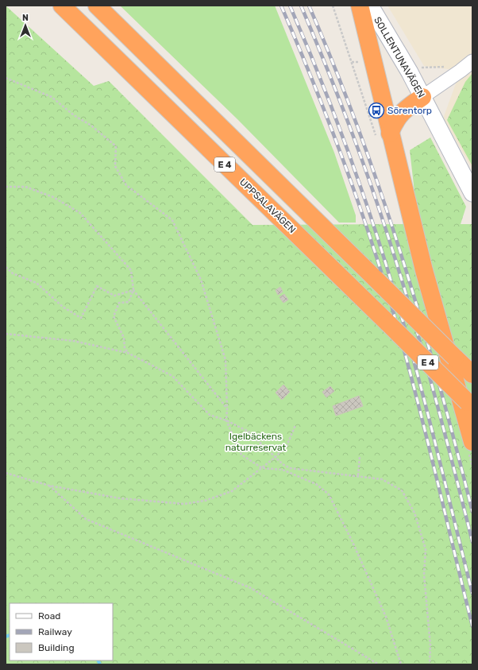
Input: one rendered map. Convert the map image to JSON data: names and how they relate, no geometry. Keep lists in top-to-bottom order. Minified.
{"streets":{"highway":["E 4","UPPSALAVÄGEN"],"street":["SOLLENTUNAVÄGEN"]},"parks":["Igelbäckens naturreservat"],"places":{"bus stop":["Sörentorp"]},"legend":["Road","Railway","Building"],"north":"top"}
